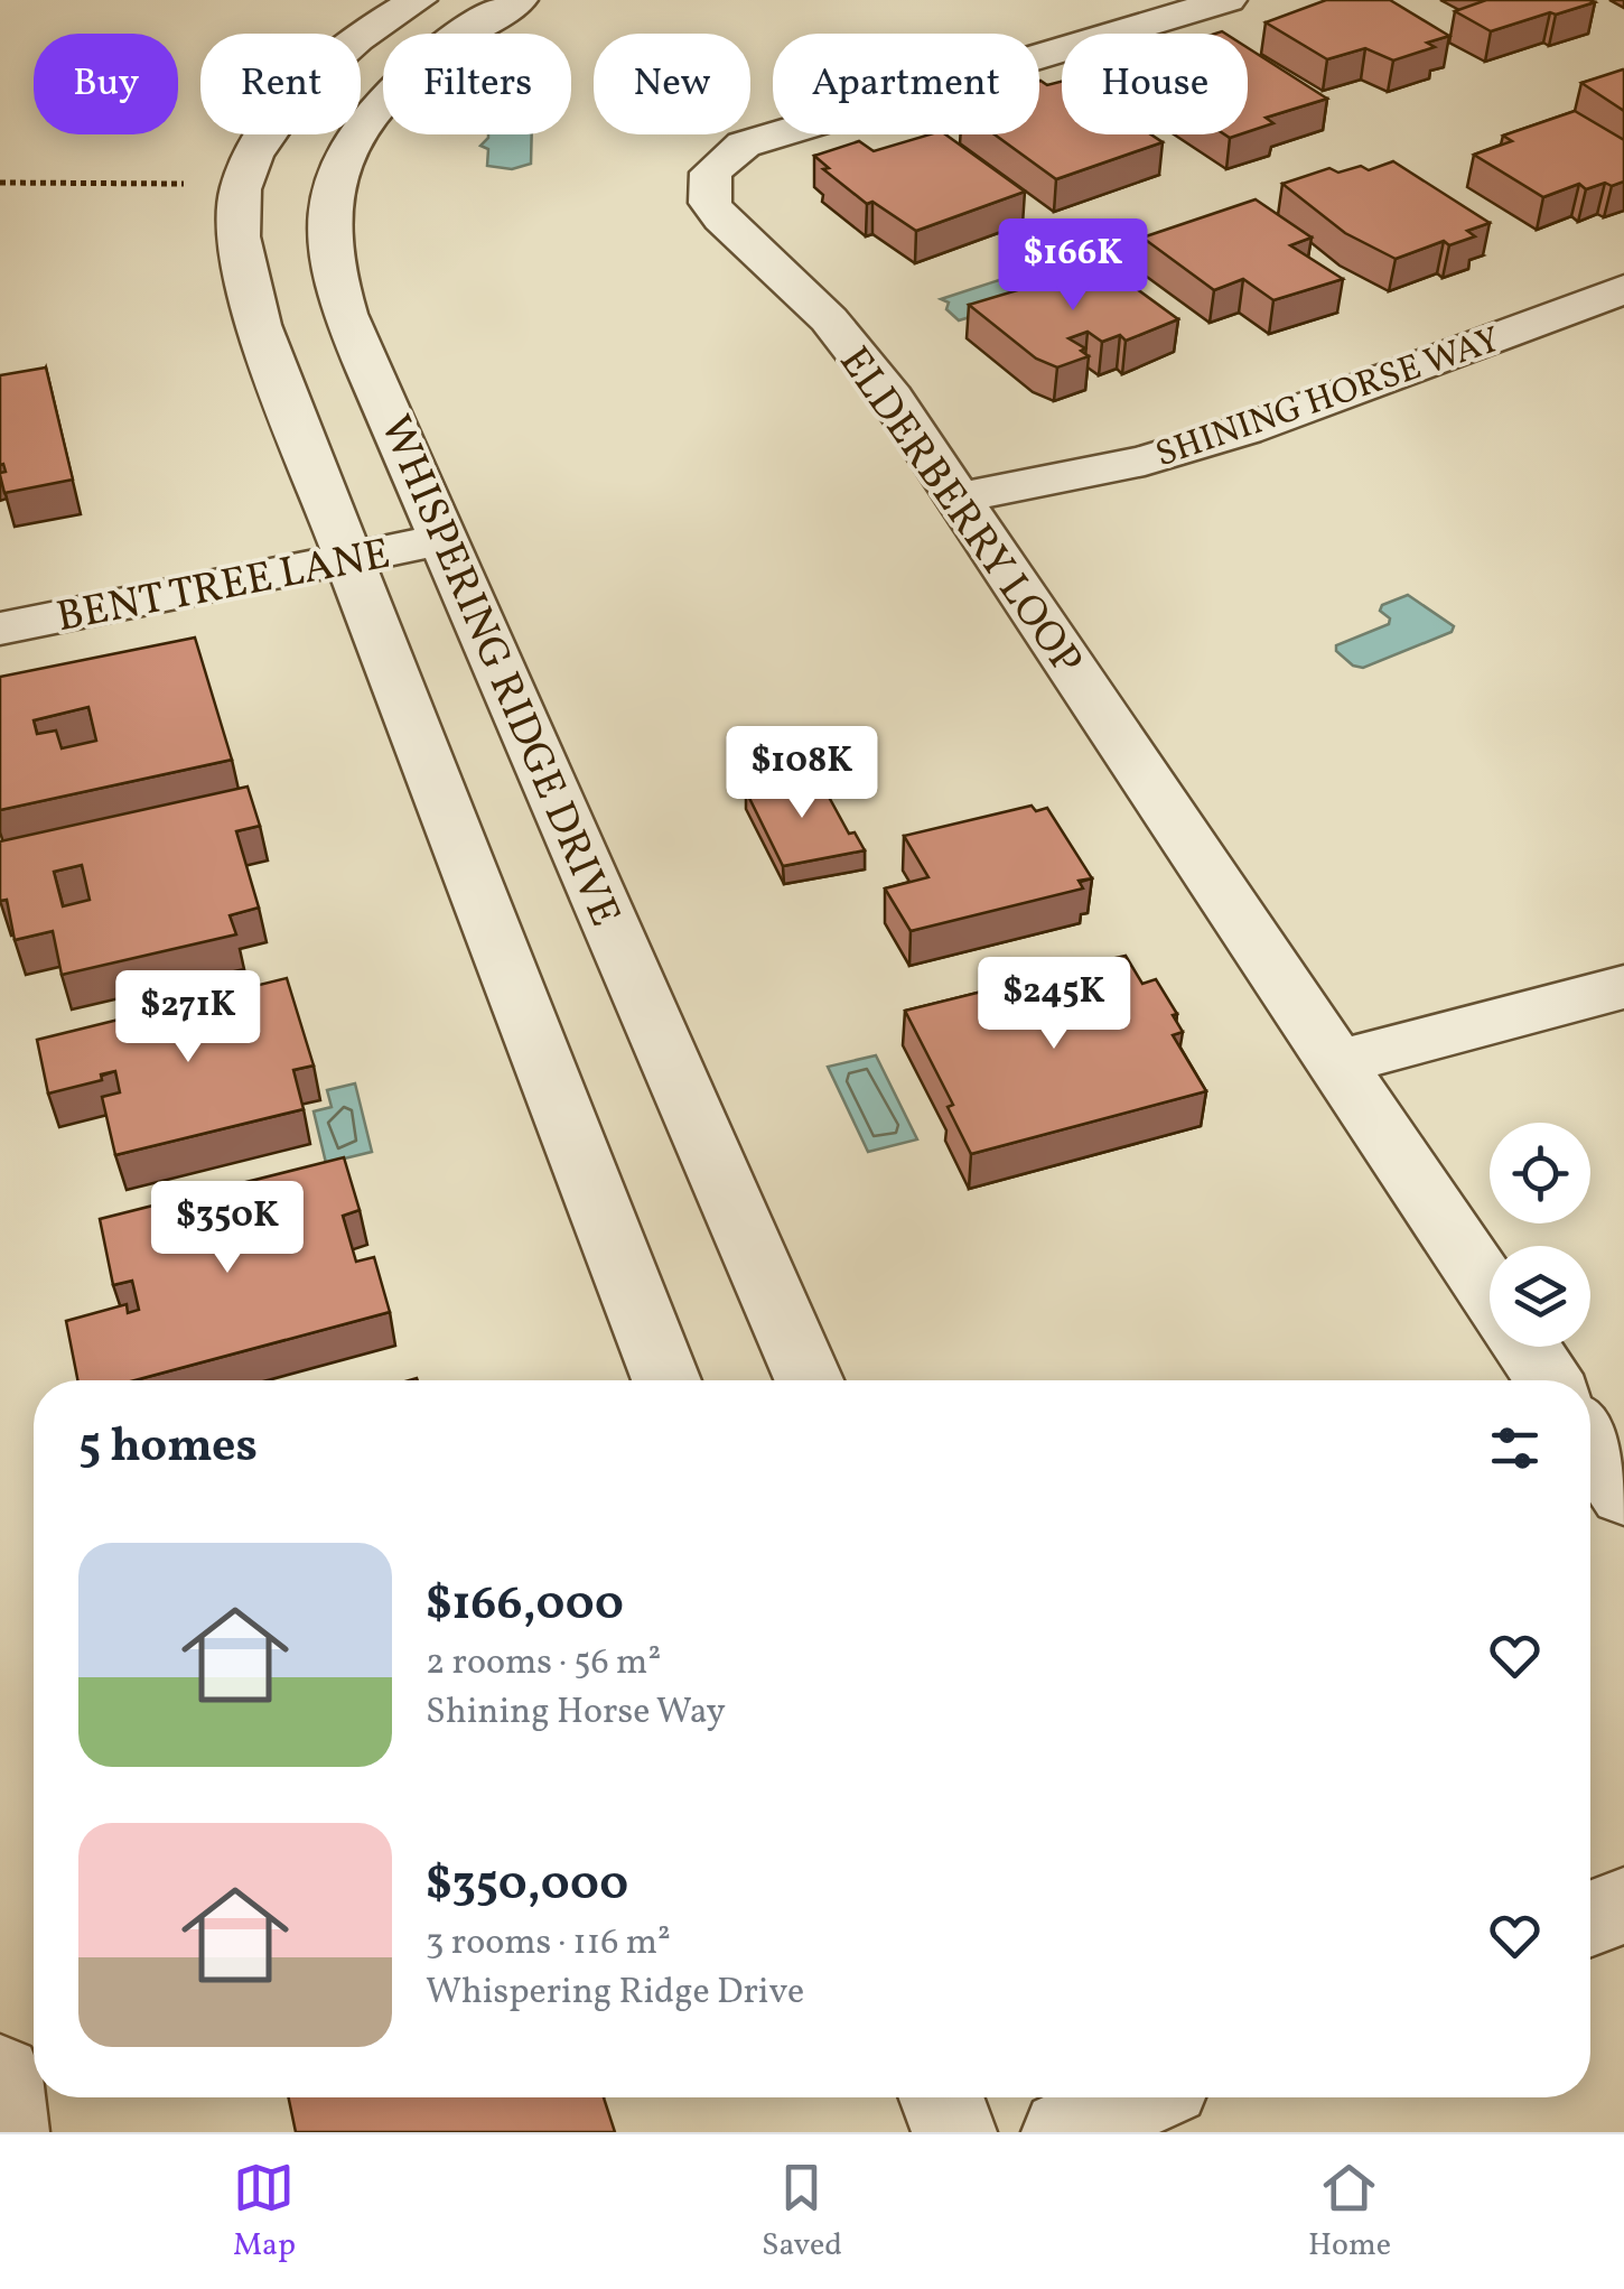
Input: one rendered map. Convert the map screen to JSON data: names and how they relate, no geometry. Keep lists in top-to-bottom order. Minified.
{"streets":{"street":["SHINING HORSE WAY","ELDERBERRY LOOP","BENT TREE LANE","WHISPERING RIDGE DRIVE"]},"crossings":[["SHINING HORSE WAY","ELDERBERRY LOOP"],["BENT TREE LANE","WHISPERING RIDGE DRIVE"]],"page":{"chip":["Buy","Rent","Filters","New","Apartment","House"],"price":["$166K","$108K","$245K","$271K","$350K"],"heading":"5 homes","list":[{"name":"$166,000","note":"2 rooms · 56 m² · Shining Horse Way"},{"name":"$350,000","note":"3 rooms · 116 m² · Whispering Ridge Drive"}],"tabs":["Map","Saved","Home"]}}
